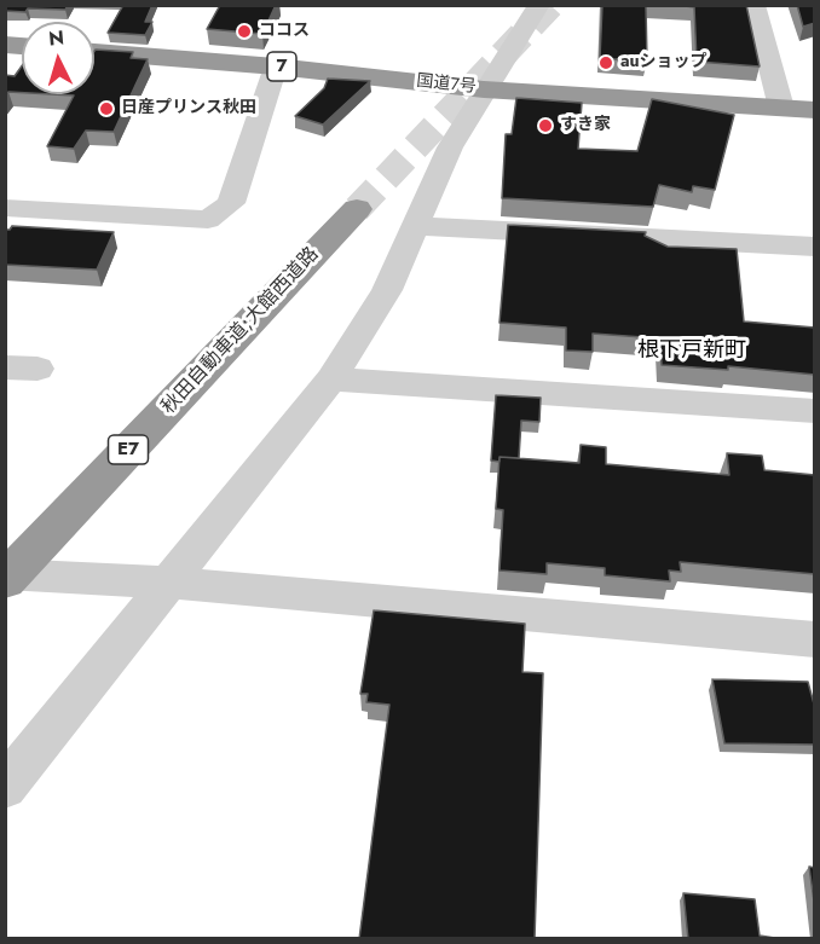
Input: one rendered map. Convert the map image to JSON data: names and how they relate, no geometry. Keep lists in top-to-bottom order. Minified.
{"streets":{"highway":["7","国道7号","秋田自動車道;大館西道路","E7"]},"districts":["根下戸新町"],"places":["ココス","auショップ","日産プリンス秋田","すき家"],"north":"top"}
